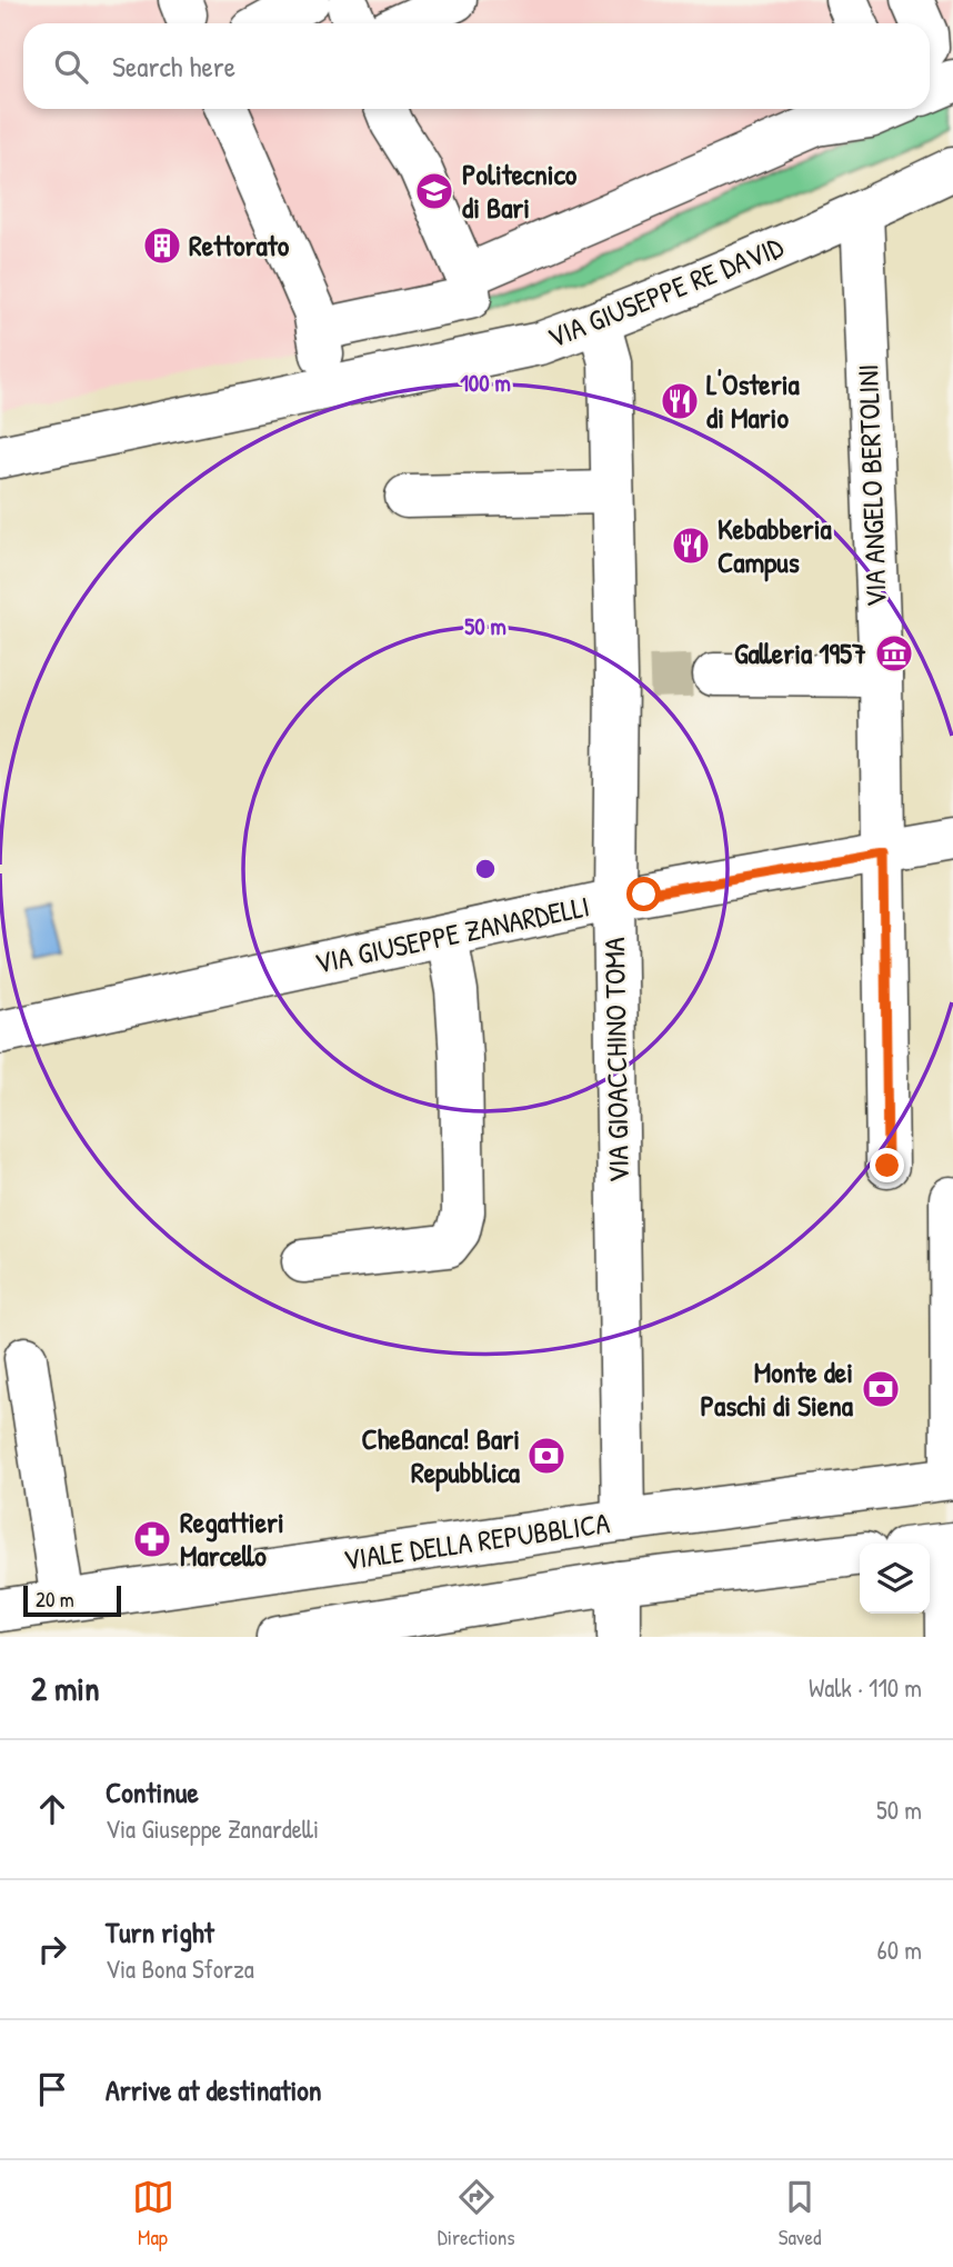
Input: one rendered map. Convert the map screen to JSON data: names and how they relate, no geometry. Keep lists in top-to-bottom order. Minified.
{"streets":{"street":["VIA GIUSEPPE RE DAVID","VIA ANGELO BERTOLINI","VIA GIUSEPPE ZANARDELLI","VIA GIOACCHINO TOMA","VIALE DELLA REPUBBLICA"]},"crossings":[["VIA GIUSEPPE RE DAVID","VIA ANGELO BERTOLINI"],["VIA GIUSEPPE RE DAVID","VIA GIOACCHINO TOMA"],["VIA ANGELO BERTOLINI","VIA GIUSEPPE ZANARDELLI"],["VIA GIUSEPPE ZANARDELLI","VIA GIOACCHINO TOMA"],["VIA GIOACCHINO TOMA","VIALE DELLA REPUBBLICA"]],"places":{"school or university":["Politecnico di Bari"],"building":["Rettorato"],"restaurant":["L'Osteria di Mario","Kebabberia Campus"],"museum":["Galleria 1957"],"bank":["Monte dei Paschi di Siena","CheBanca! Bari Repubblica"],"pharmacy":["Regattieri Marcello"]},"scale_bar":"20 m","page":{"search":"Search here","scale":"20 m","heading":["2 min","Walk · 110 m"],"list":[["Continue","Via Giuseppe Zanardelli","50 m"],["Turn right","Via Bona Sforza","60 m"],"Arrive at destination"],"nav":["Map","Directions","Saved"]},"rings":["100 m","50 m"]}
